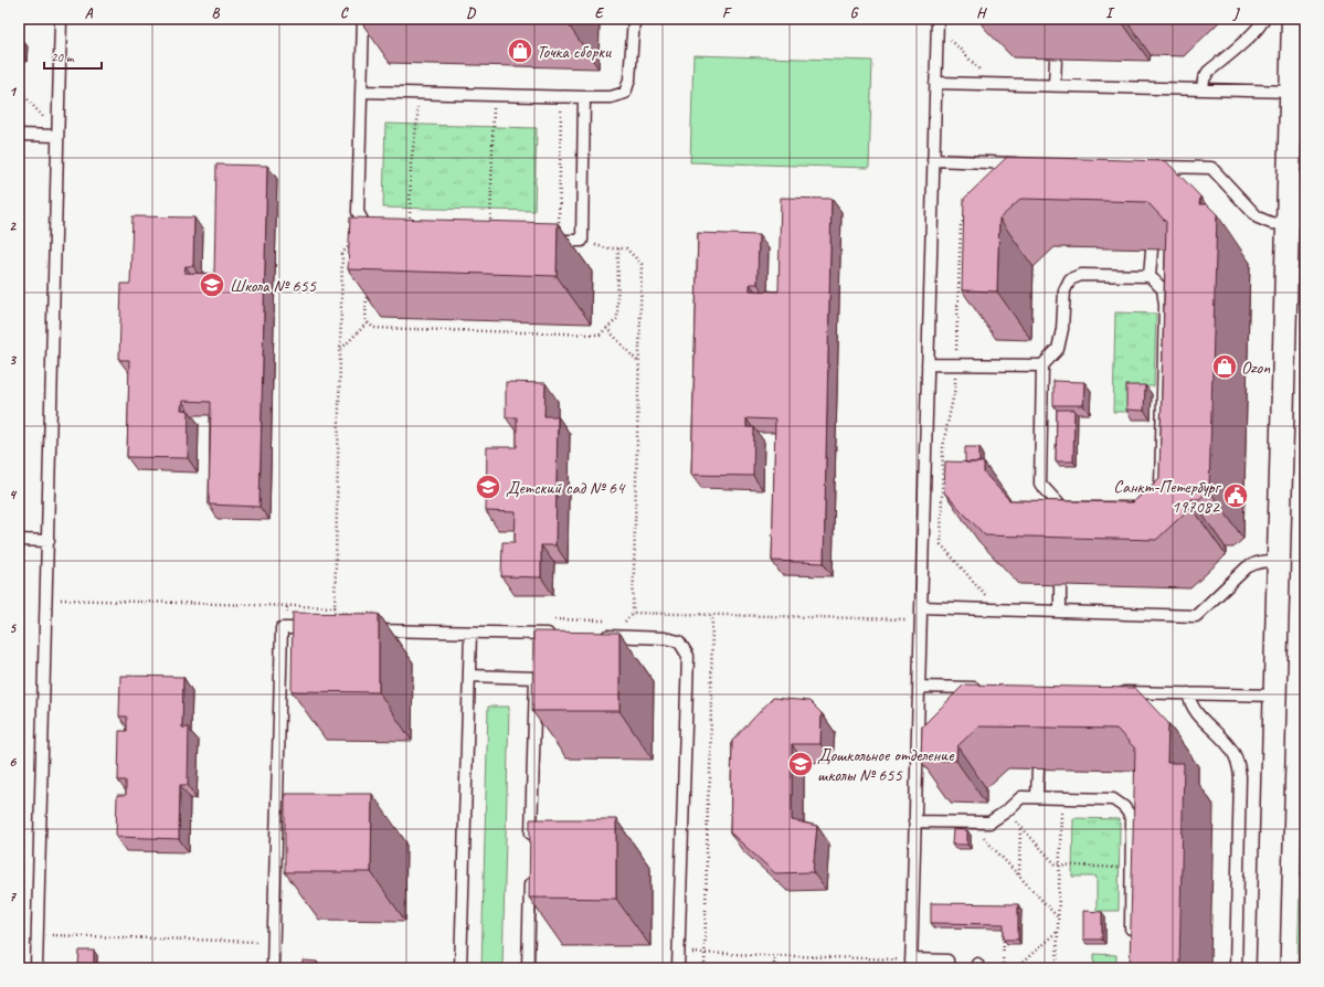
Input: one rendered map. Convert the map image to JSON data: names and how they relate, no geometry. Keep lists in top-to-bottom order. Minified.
{"places":{"shop":["Точка сборки","Ozon"],"school or university":["Школа № 655","Детский сад № 64","Дошкольное отделение школы № 655"],"public building":["Санкт-Петербург 197082"]},"scale_bar":"20 m","grid":{"columns":["A","B","C","D","E","F","G","H","I","J"],"rows":["1","2","3","4","5","6","7"]}}
